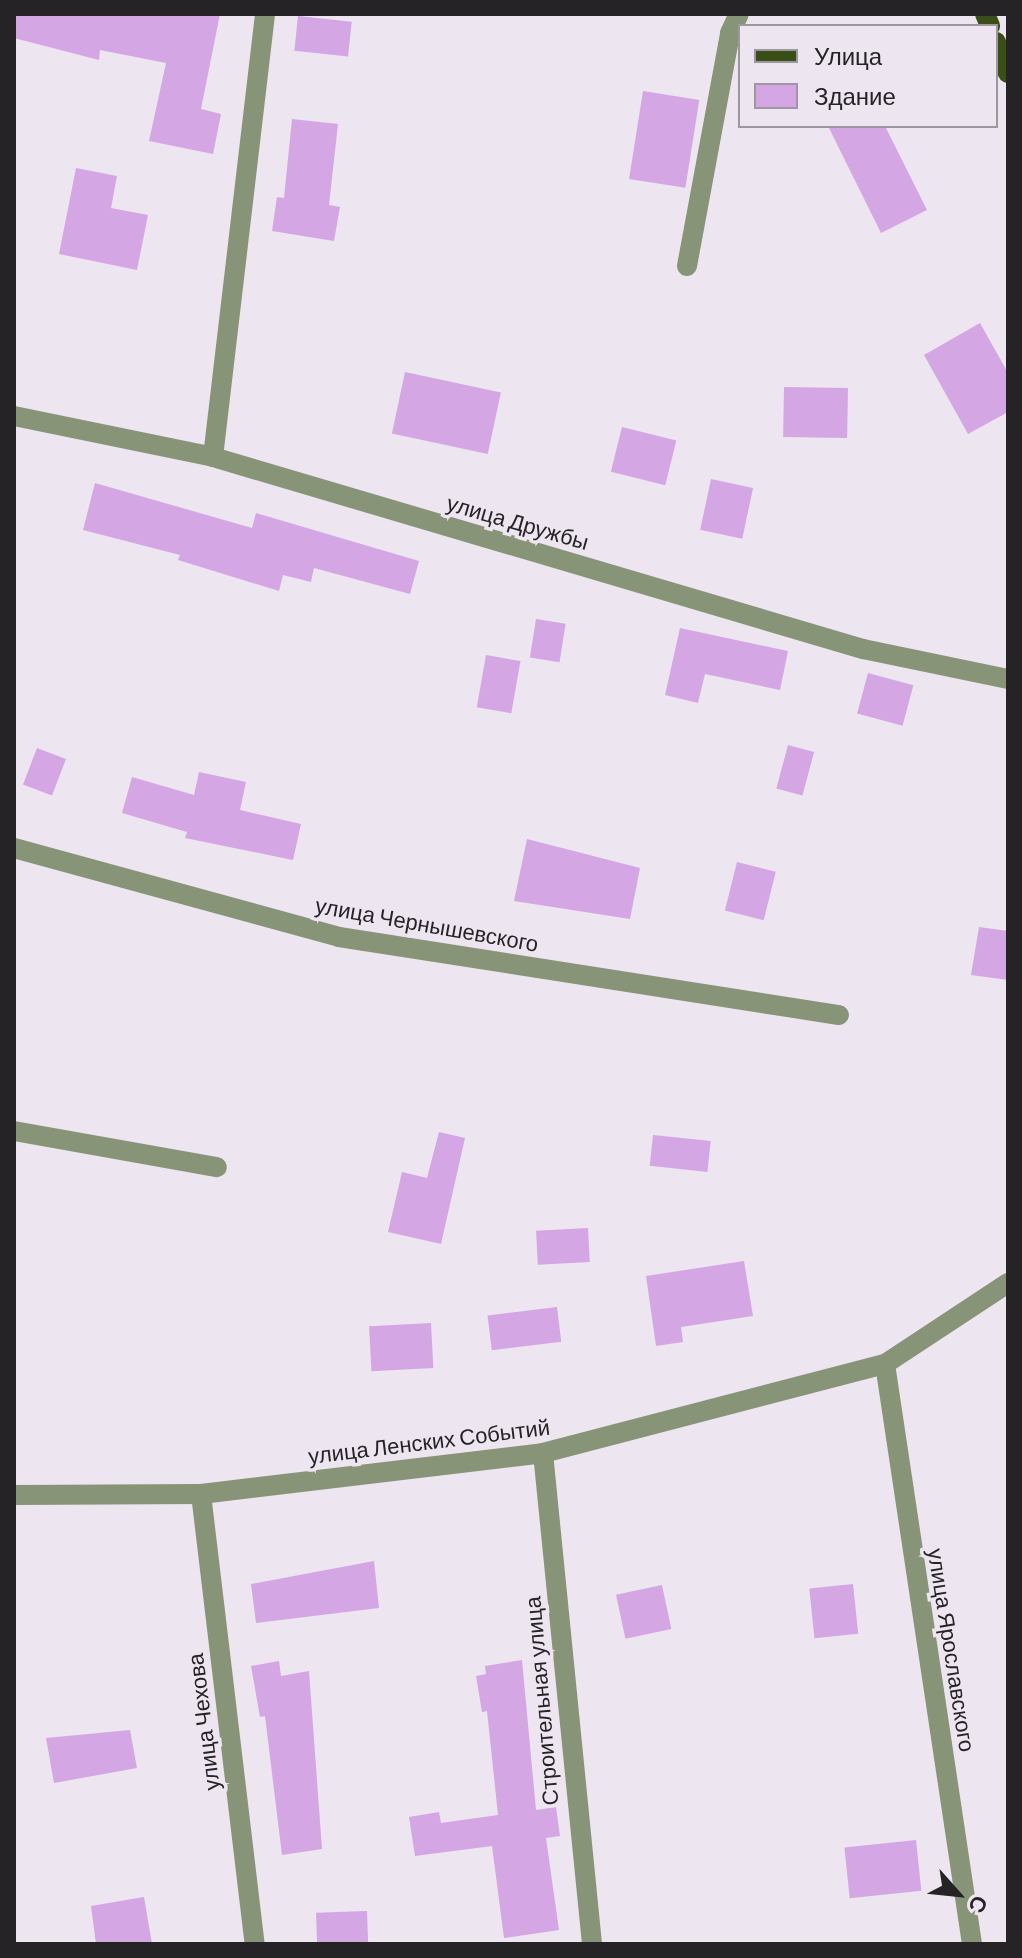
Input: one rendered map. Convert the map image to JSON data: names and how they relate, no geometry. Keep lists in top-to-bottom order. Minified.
{"streets":{"street":["улица Дружбы","улица Чернышевского","улица Ленских Событий","улица Ярославского","Строительная улица","улица Чехова"]},"crossings":[["улица Ленских Событий","улица Ярославского"],["улица Ленских Событий","Строительная улица"],["улица Ленских Событий","улица Чехова"]],"legend":["Улица","Здание"],"north":"bottom right"}
